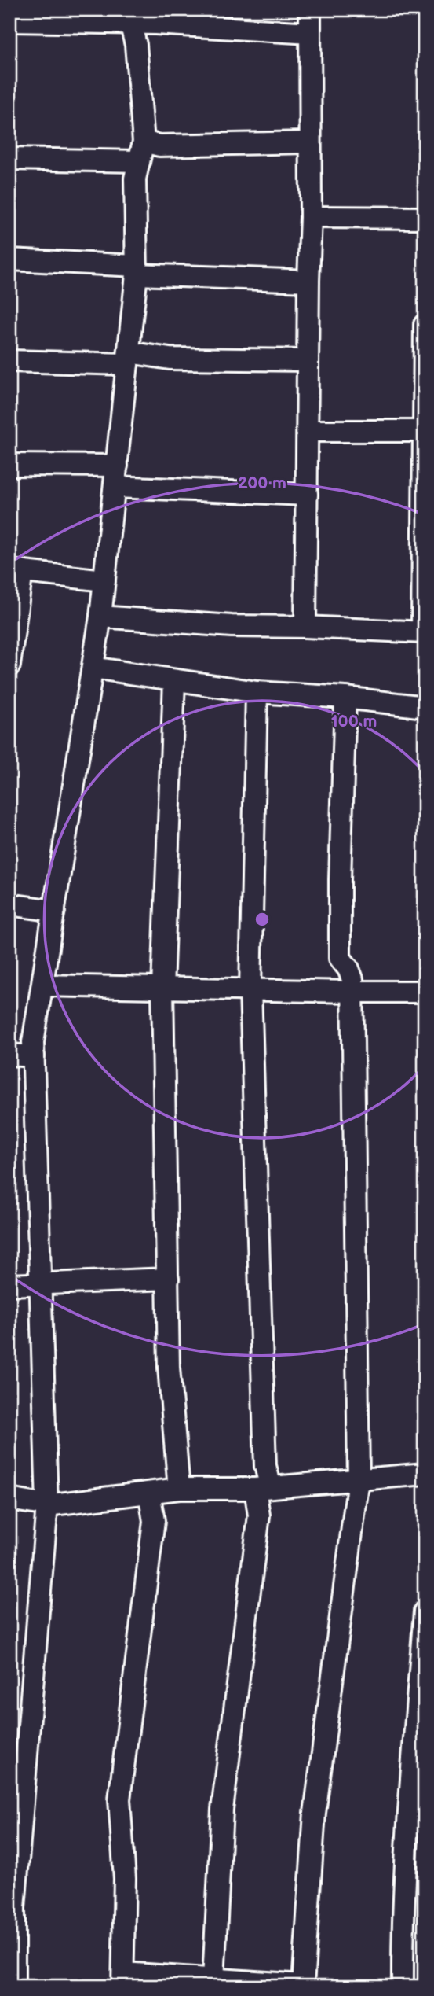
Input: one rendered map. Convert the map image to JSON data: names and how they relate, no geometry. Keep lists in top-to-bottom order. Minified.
{"rings":["200 m","100 m"]}
